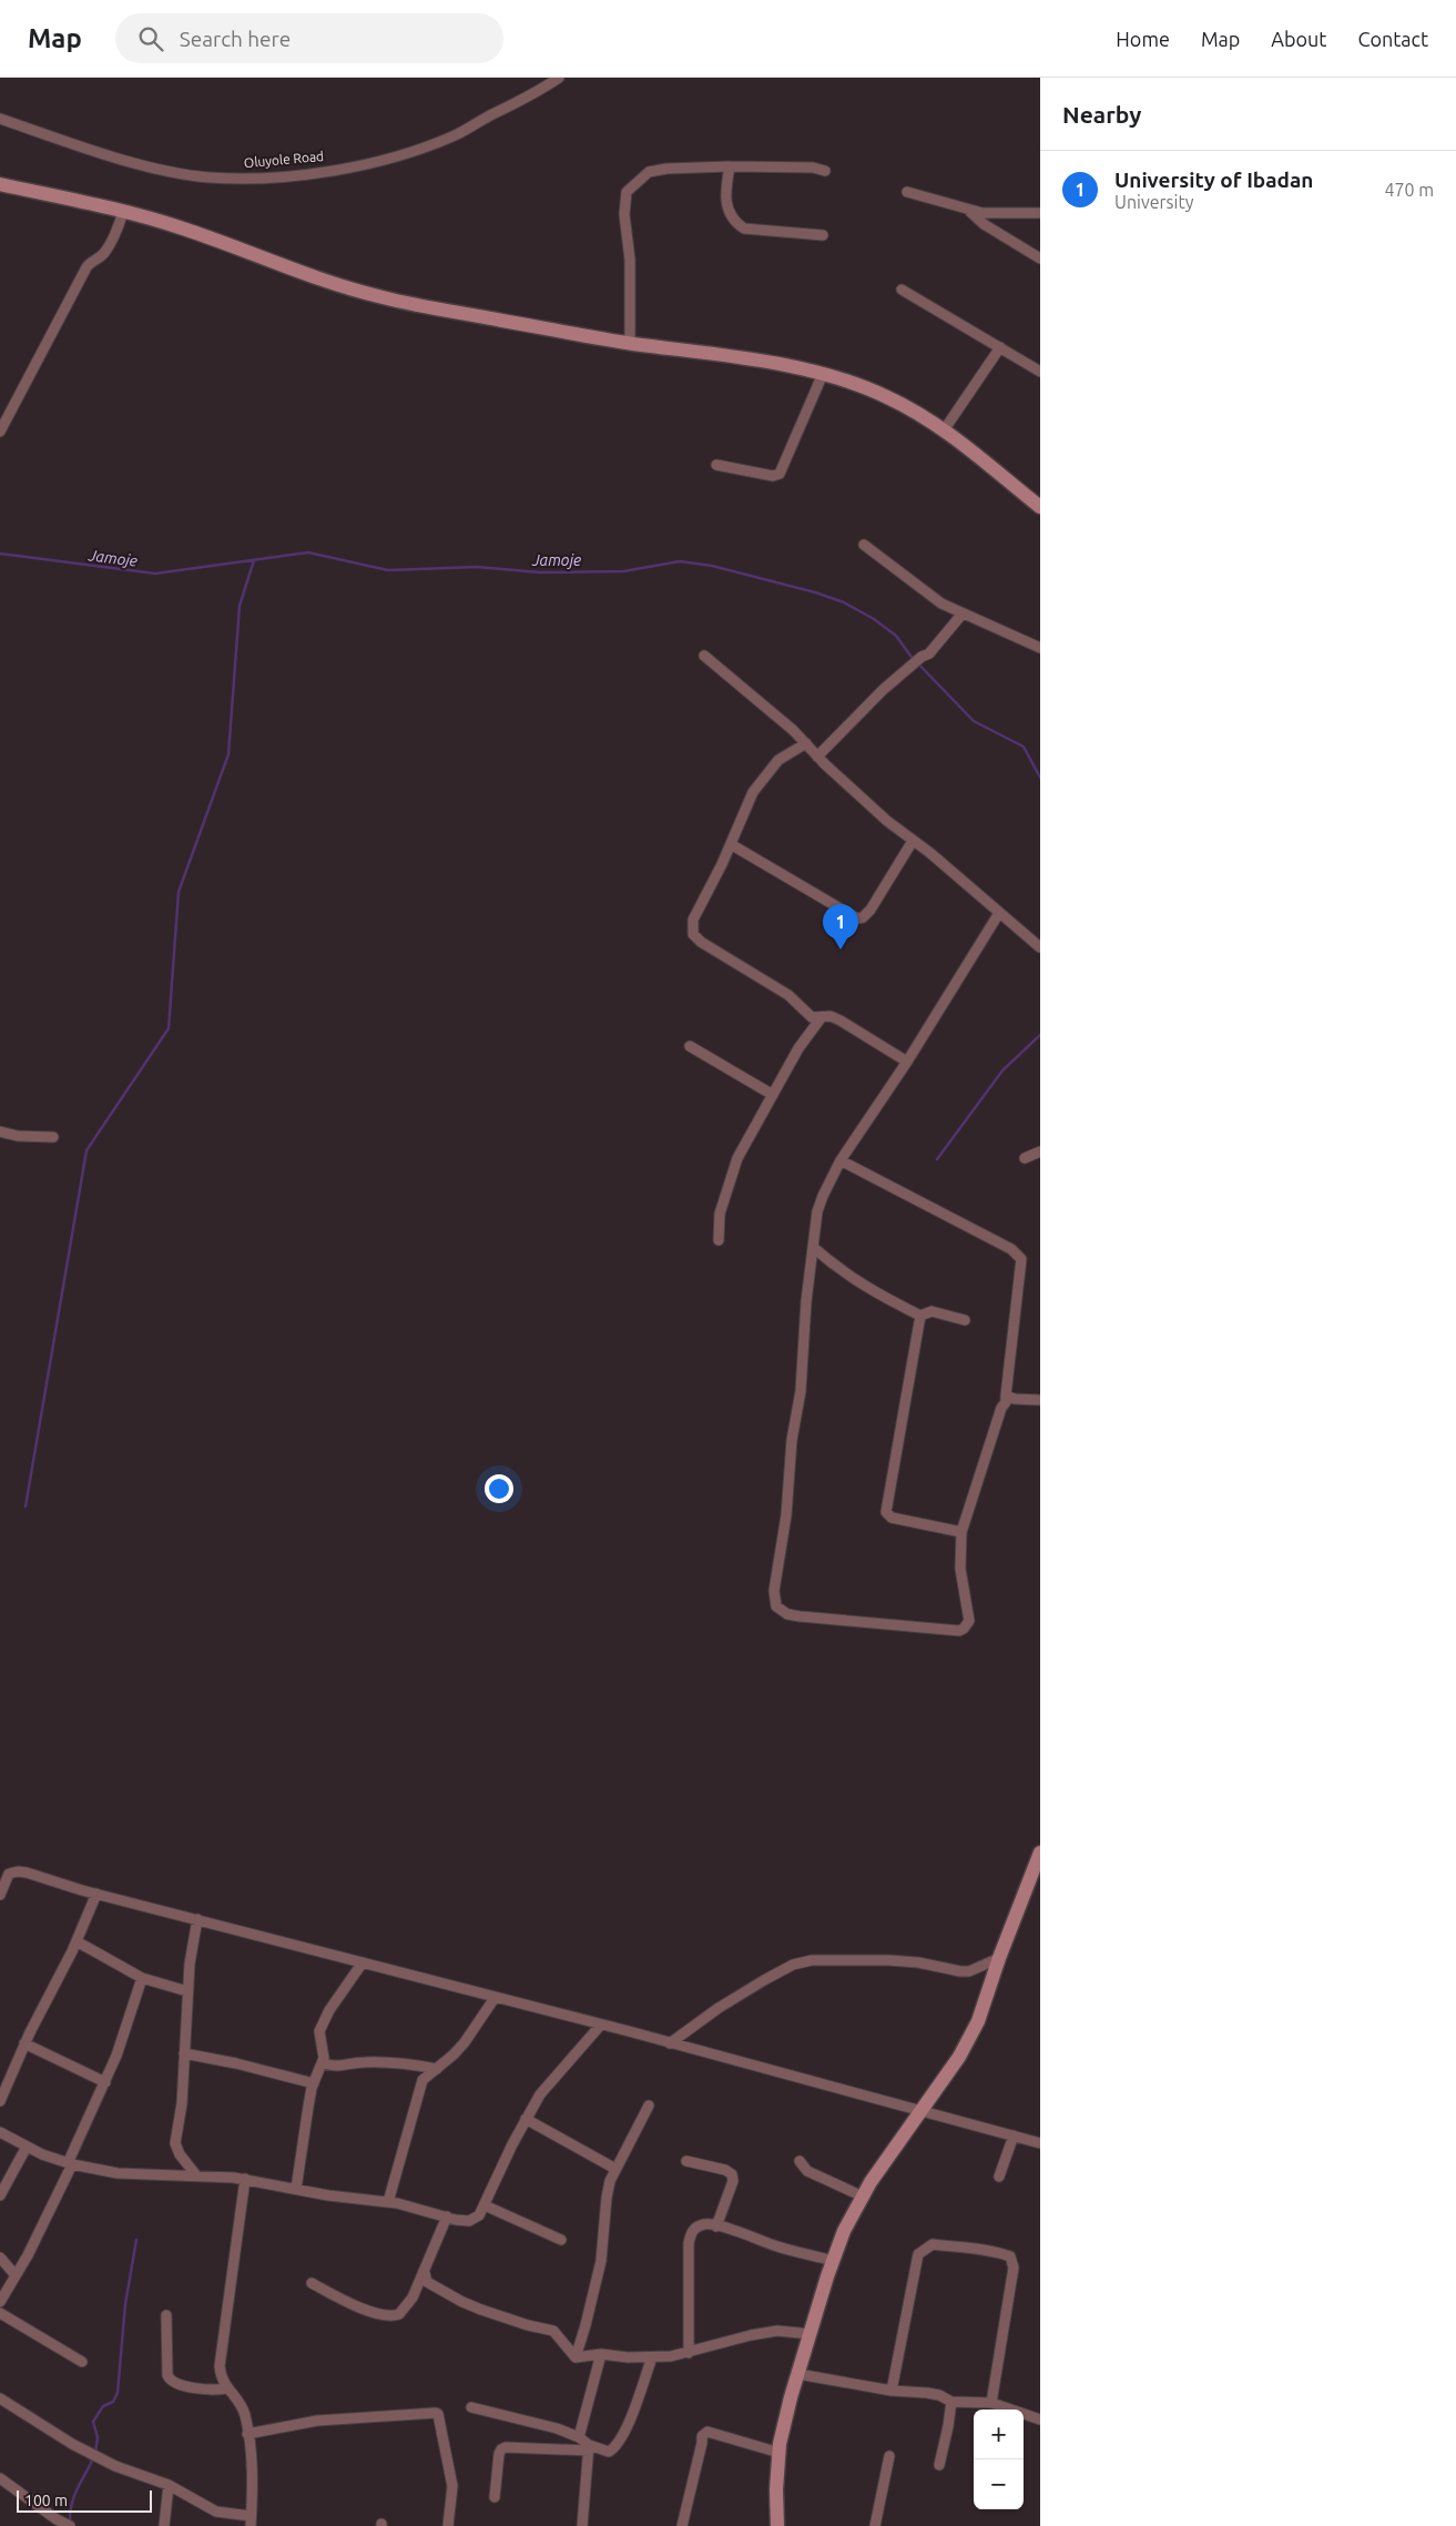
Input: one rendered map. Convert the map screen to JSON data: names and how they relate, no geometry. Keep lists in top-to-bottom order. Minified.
{"streets":{"street":["Oluyole Road"]},"water":["Jamoje"],"scale_bar":"100 m","page":{"header":"Map","search":"Search here","nav":["Home","Map","About","Contact"],"heading":"Nearby","list":[{"mark":"1","name":"University of Ibadan","note":"University","value":"470 m"}],"pins":"1","map_buttons":["+","−"],"scale":"100 m"}}
